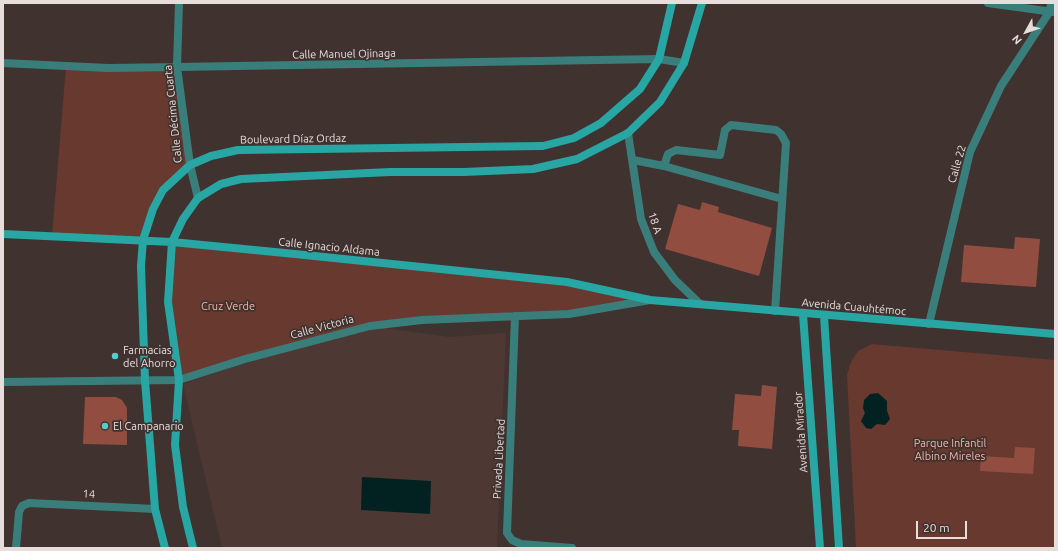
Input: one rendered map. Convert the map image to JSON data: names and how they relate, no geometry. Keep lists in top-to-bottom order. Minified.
{"streets":{"main road":["Boulevard Díaz Ordaz","Calle Ignacio Aldama","Avenida Cuauhtémoc","Avenida Mirador"],"street":["Calle Manuel Ojinaga","Calle Décima Cuarta","Calle 22","18 A","Calle Victoria","Privada Libertad","14"]},"crossings":[["Calle Manuel Ojinaga","Calle Décima Cuarta"],["Calle Manuel Ojinaga","Boulevard Díaz Ordaz"],["Calle Décima Cuarta","Boulevard Díaz Ordaz"],["Boulevard Díaz Ordaz","Calle Ignacio Aldama"],["Boulevard Díaz Ordaz","Calle Victoria"],["Boulevard Díaz Ordaz","14"],["Calle 22","Avenida Cuauhtémoc"],["18 A","Avenida Cuauhtémoc"],["Calle Ignacio Aldama","Avenida Cuauhtémoc"],["Calle Ignacio Aldama","Calle Victoria"],["Avenida Cuauhtémoc","Calle Victoria"],["Avenida Cuauhtémoc","Avenida Mirador"],["Calle Victoria","Privada Libertad"]],"parks":["Cruz Verde","Parque Infantil Albino Mireles"],"places":["Farmacias del Ahorro","El Campanario"],"scale_bar":"20 m","north":"bottom left"}
